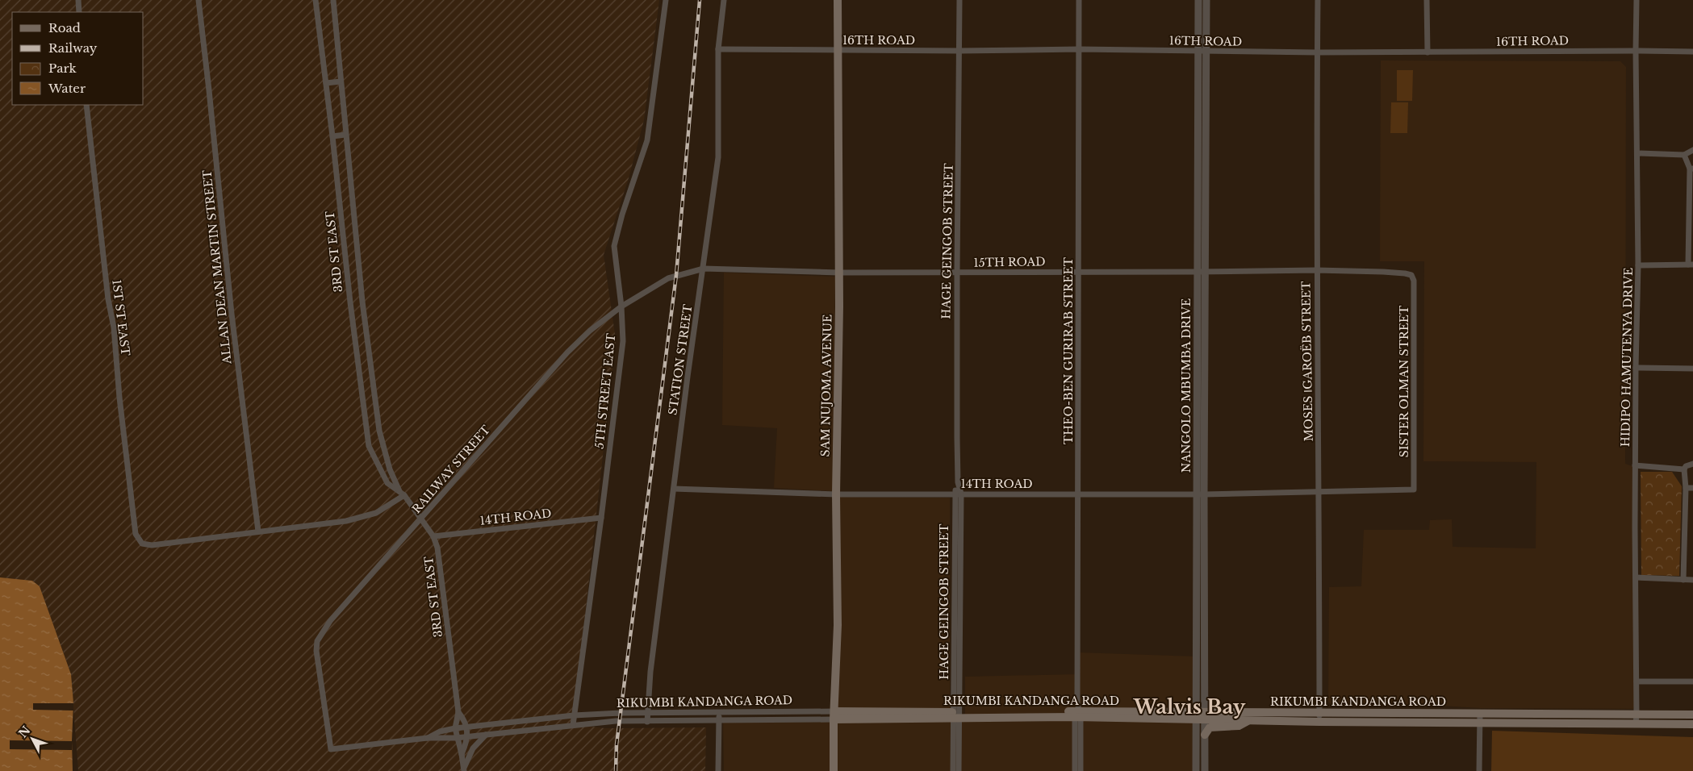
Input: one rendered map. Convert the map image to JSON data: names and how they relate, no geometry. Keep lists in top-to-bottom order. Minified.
{"streets":{"main road":["SAM NUJOMA AVENUE","RIKUMBI KANDANGA ROAD"],"street":["16TH ROAD","HAGE GEINGOB STREET","3RD ST EAST","15TH ROAD","ALLAN DEAN MARTIN STREET","1ST ST EAST","THEO-BEN GURIRAB STREET","HIDIPO HAMUTENYA DRIVE","STATION STREET","MOSES ǁGAROËB STREET","SISTER OLMAN STREET","NANGOLO MBUMBA DRIVE","5TH STREET EAST","RAILWAY STREET","14TH ROAD"]},"crossings":[["16TH ROAD","HAGE GEINGOB STREET"],["16TH ROAD","THEO-BEN GURIRAB STREET"],["16TH ROAD","HIDIPO HAMUTENYA DRIVE"],["16TH ROAD","STATION STREET"],["16TH ROAD","MOSES ǁGAROËB STREET"],["16TH ROAD","SAM NUJOMA AVENUE"],["16TH ROAD","NANGOLO MBUMBA DRIVE"],["HAGE GEINGOB STREET","15TH ROAD"],["HAGE GEINGOB STREET","14TH ROAD"],["HAGE GEINGOB STREET","RIKUMBI KANDANGA ROAD"],["3RD ST EAST","RAILWAY STREET"],["3RD ST EAST","14TH ROAD"],["3RD ST EAST","RIKUMBI KANDANGA ROAD"],["15TH ROAD","THEO-BEN GURIRAB STREET"],["15TH ROAD","STATION STREET"],["15TH ROAD","MOSES ǁGAROËB STREET"],["15TH ROAD","SISTER OLMAN STREET"],["15TH ROAD","SAM NUJOMA AVENUE"],["15TH ROAD","NANGOLO MBUMBA DRIVE"],["15TH ROAD","RAILWAY STREET"],["ALLAN DEAN MARTIN STREET","1ST ST EAST"],["THEO-BEN GURIRAB STREET","14TH ROAD"],["THEO-BEN GURIRAB STREET","RIKUMBI KANDANGA ROAD"],["HIDIPO HAMUTENYA DRIVE","RIKUMBI KANDANGA ROAD"],["STATION STREET","RAILWAY STREET"],["STATION STREET","14TH ROAD"],["STATION STREET","RIKUMBI KANDANGA ROAD"],["MOSES ǁGAROËB STREET","SISTER OLMAN STREET"],["MOSES ǁGAROËB STREET","14TH ROAD"],["MOSES ǁGAROËB STREET","RIKUMBI KANDANGA ROAD"],["SISTER OLMAN STREET","14TH ROAD"],["SAM NUJOMA AVENUE","14TH ROAD"],["SAM NUJOMA AVENUE","RIKUMBI KANDANGA ROAD"],["NANGOLO MBUMBA DRIVE","14TH ROAD"],["NANGOLO MBUMBA DRIVE","RIKUMBI KANDANGA ROAD"],["5TH STREET EAST","RAILWAY STREET"],["5TH STREET EAST","14TH ROAD"],["5TH STREET EAST","RIKUMBI KANDANGA ROAD"]],"districts":["Walvis Bay"],"legend":["Road","Railway","Park","Water"],"north":"top left"}
